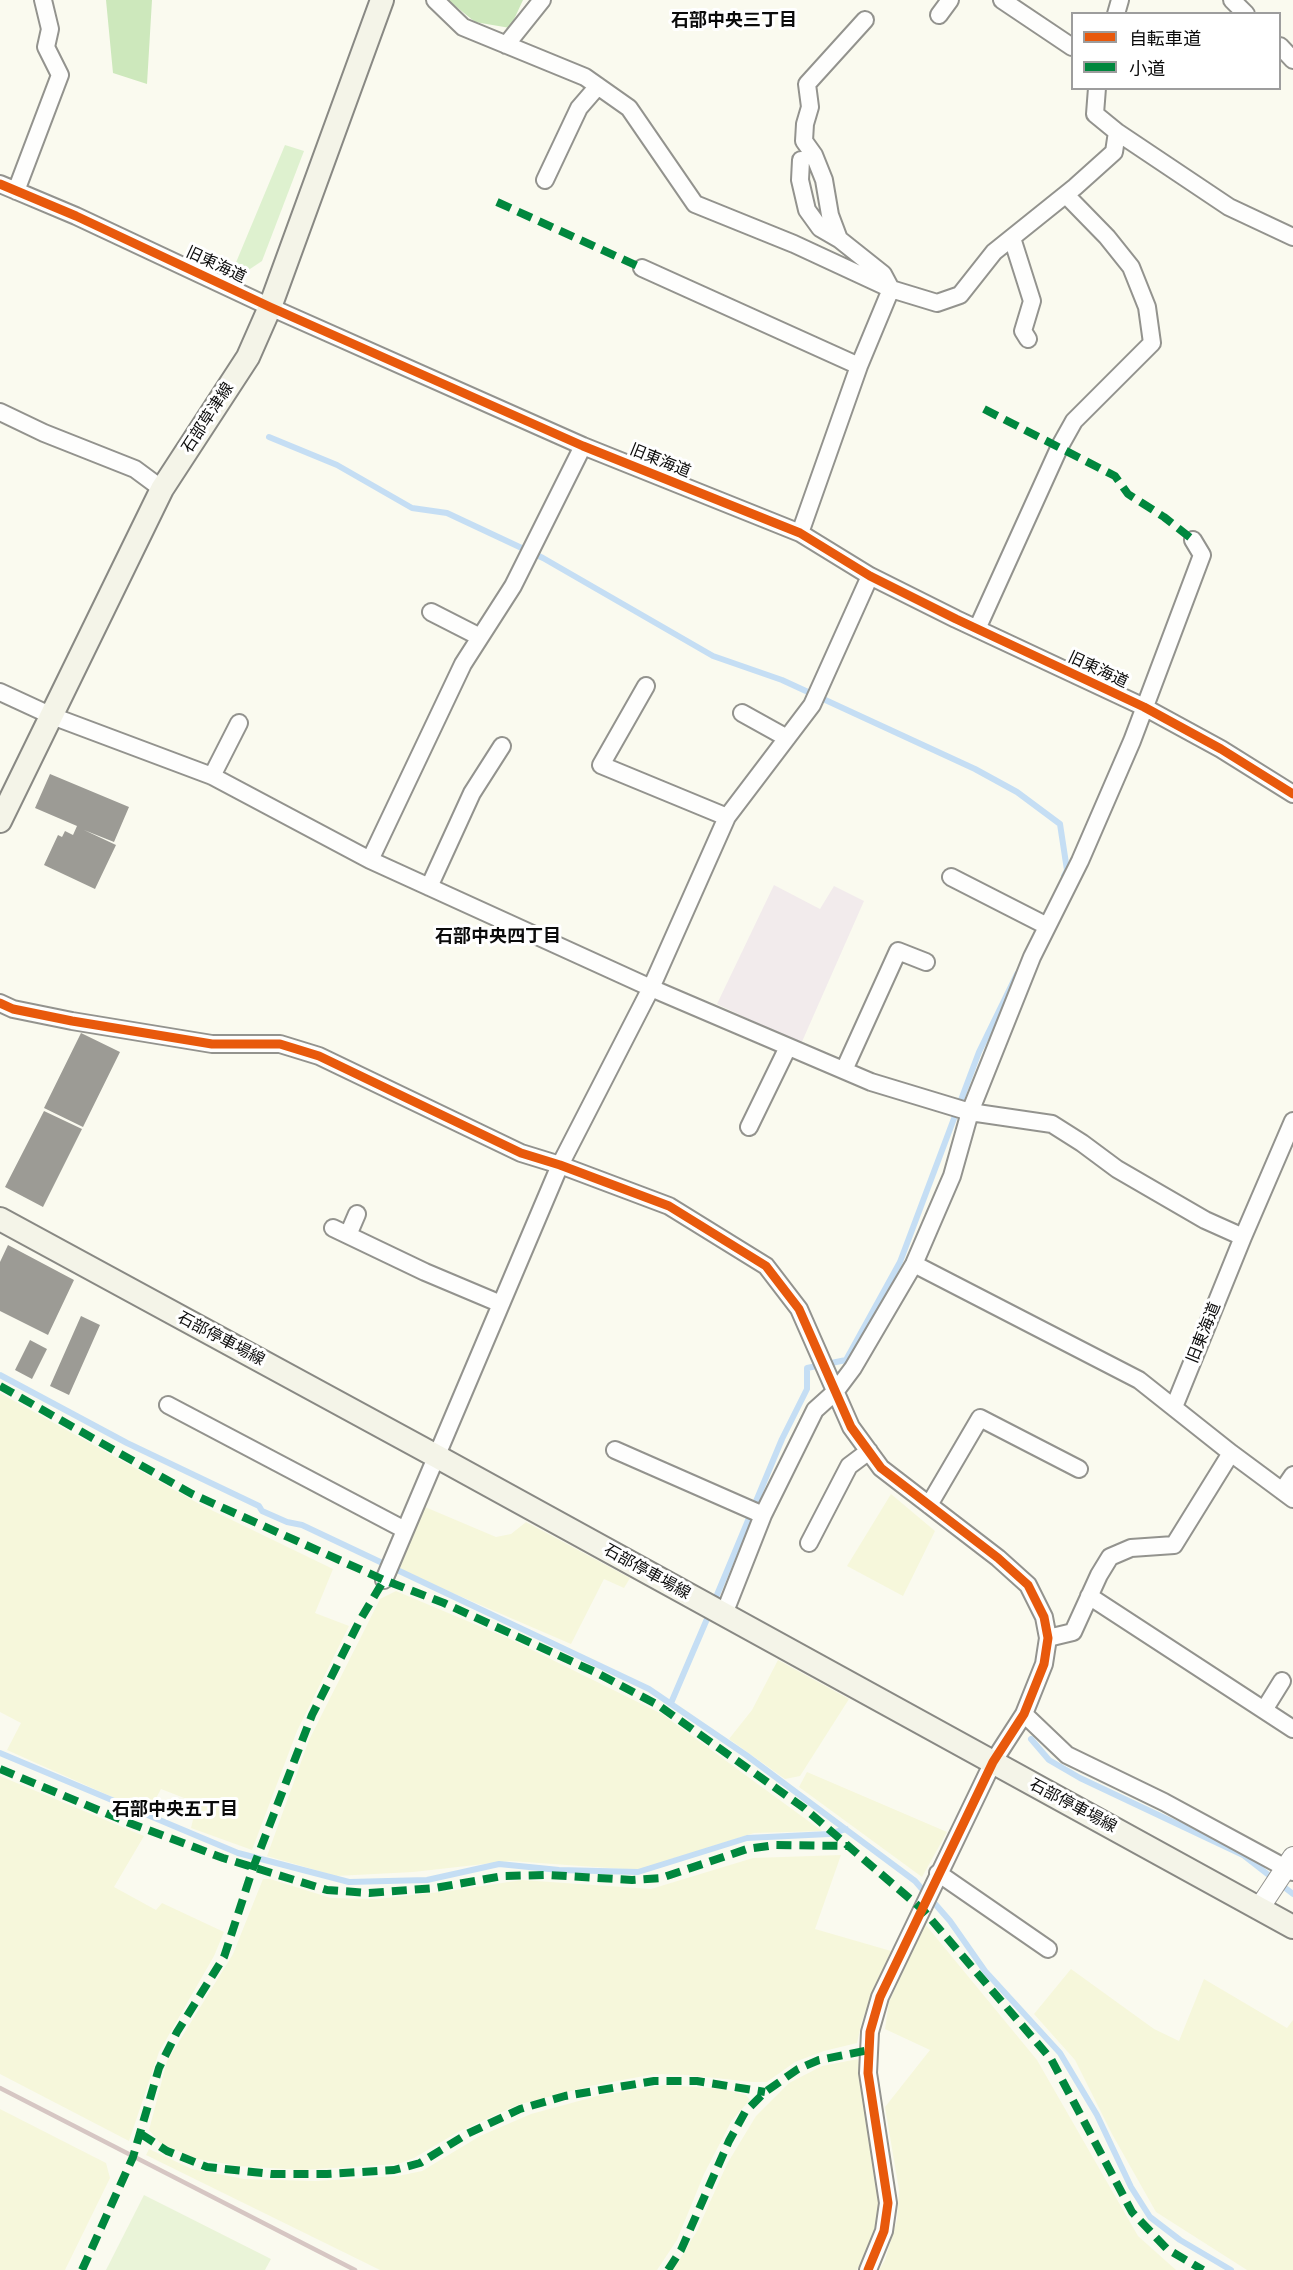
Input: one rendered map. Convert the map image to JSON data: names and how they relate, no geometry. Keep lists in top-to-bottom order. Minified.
{"streets":{"main road":["石部草津線","石部停車場線"],"street":["旧東海道"]},"crossings":[["旧東海道","石部草津線"]],"districts":["石部中央三丁目","石部中央四丁目","石部中央五丁目"],"legend":["自転車道","小道"]}
